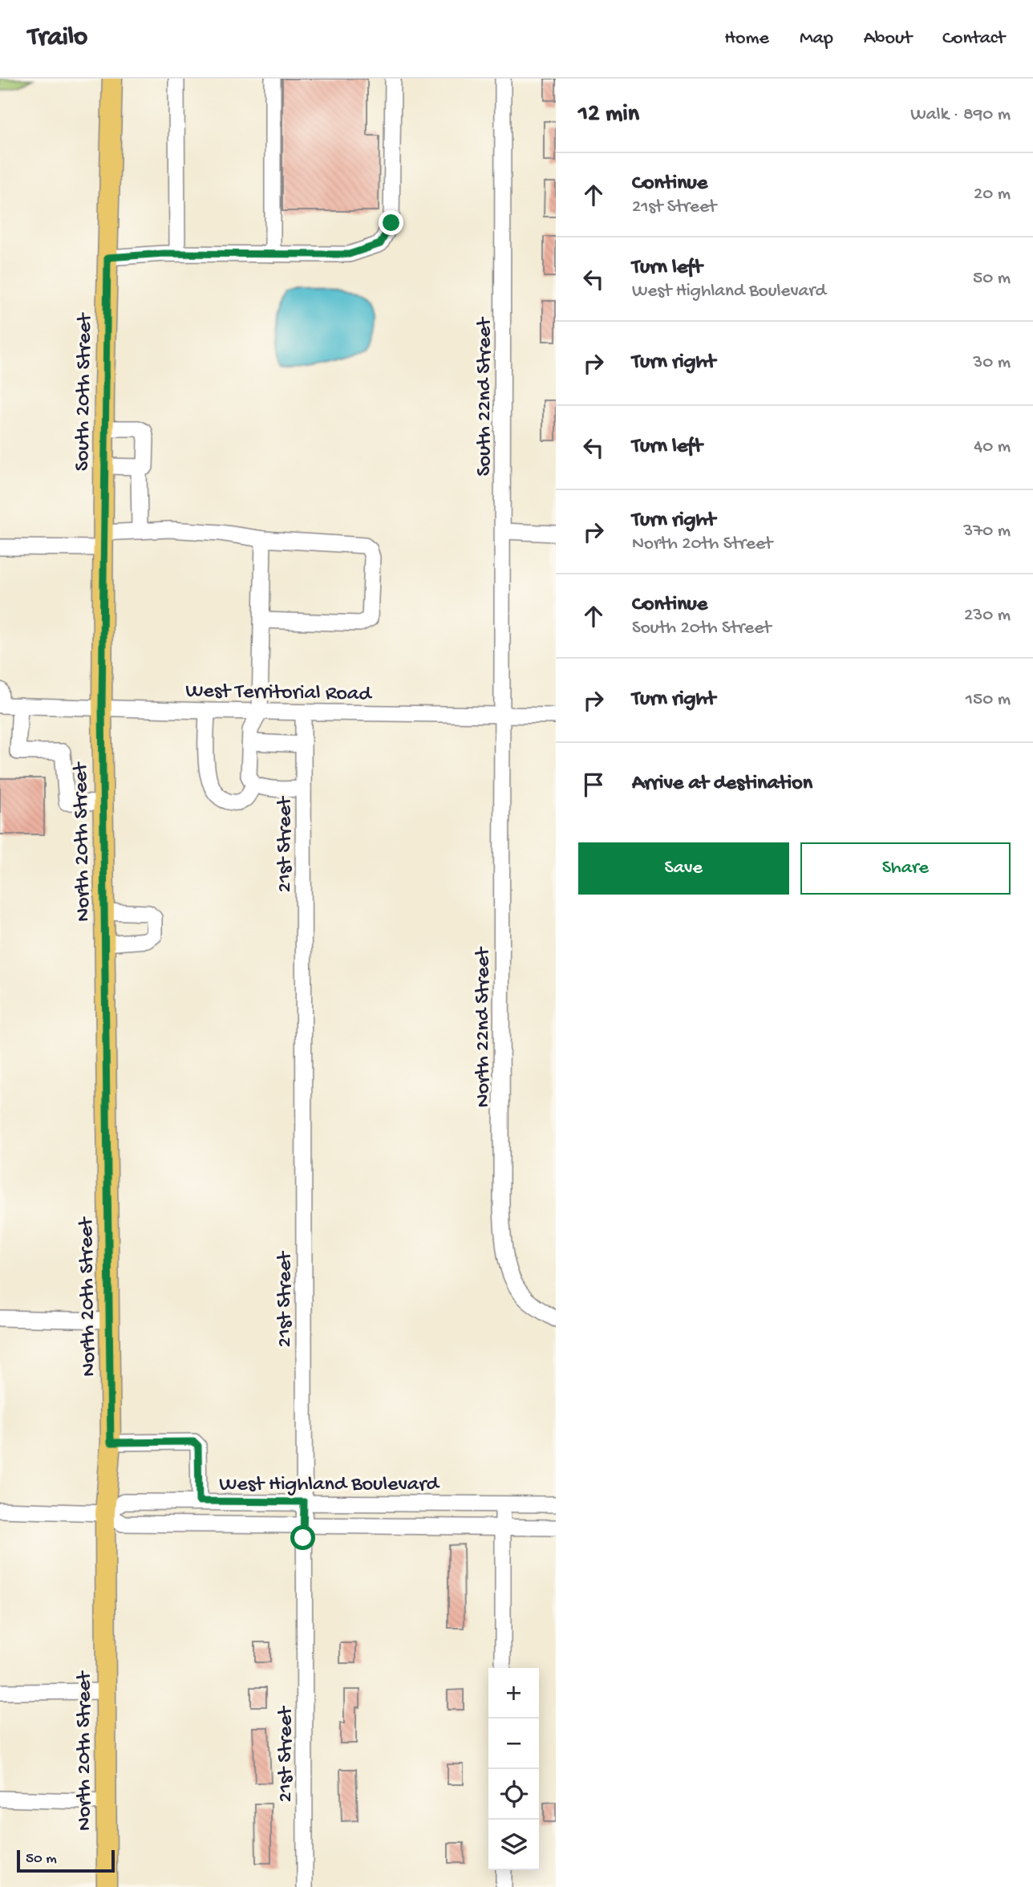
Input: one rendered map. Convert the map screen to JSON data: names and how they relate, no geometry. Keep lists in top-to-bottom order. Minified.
{"streets":{"main road":["South 20th Street","North 20th Street"],"street":["South 22nd Street","West Territorial Road","21st Street","North 22nd Street","West Highland Boulevard"]},"crossings":[["South 20th Street","West Territorial Road"],["South 20th Street","North 20th Street"],["South 22nd Street","West Territorial Road"],["South 22nd Street","North 22nd Street"],["West Territorial Road","North 20th Street"],["West Territorial Road","21st Street"],["West Territorial Road","North 22nd Street"],["North 20th Street","West Highland Boulevard"],["21st Street","West Highland Boulevard"]],"scale_bar":"50 m","page":{"header":"Trailo","nav":["Home","Map","About","Contact"],"heading":["12 min","Walk · 890 m"],"list":[["Continue","21st Street","20 m"],["Turn left","West Highland Boulevard","50 m"],["Turn right","30 m"],["Turn left","40 m"],["Turn right","North 20th Street","370 m"],["Continue","South 20th Street","230 m"],["Turn right","150 m"],"Arrive at destination"],"buttons":["Save","Share"],"map_buttons":["+","−"],"scale":"50 m"}}
